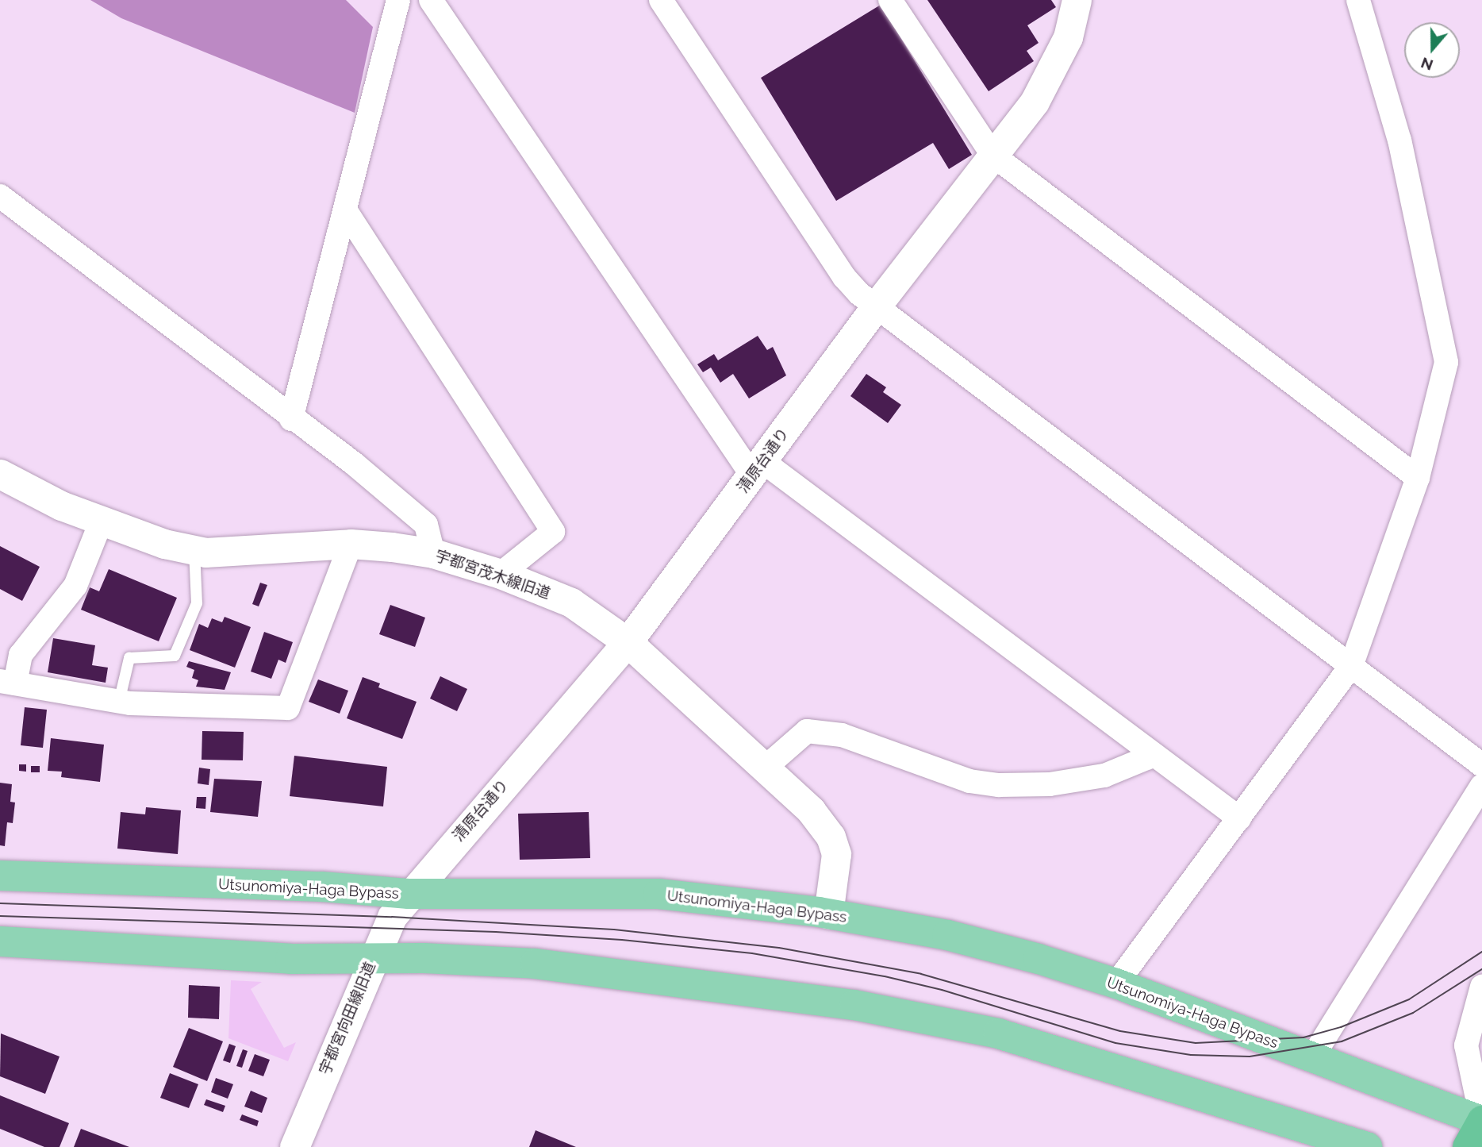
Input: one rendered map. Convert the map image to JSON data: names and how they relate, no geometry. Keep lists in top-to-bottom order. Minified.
{"streets":{"main road":["Utsunomiya-Haga Bypass"],"street":["清原台通り","宇都宮茂木線旧道","宇都宮向田線旧道"]},"crossings":[["清原台通り","宇都宮茂木線旧道"],["清原台通り","Utsunomiya-Haga Bypass"],["清原台通り","宇都宮向田線旧道"],["宇都宮茂木線旧道","Utsunomiya-Haga Bypass"],["Utsunomiya-Haga Bypass","宇都宮向田線旧道"]],"north":"bottom"}
